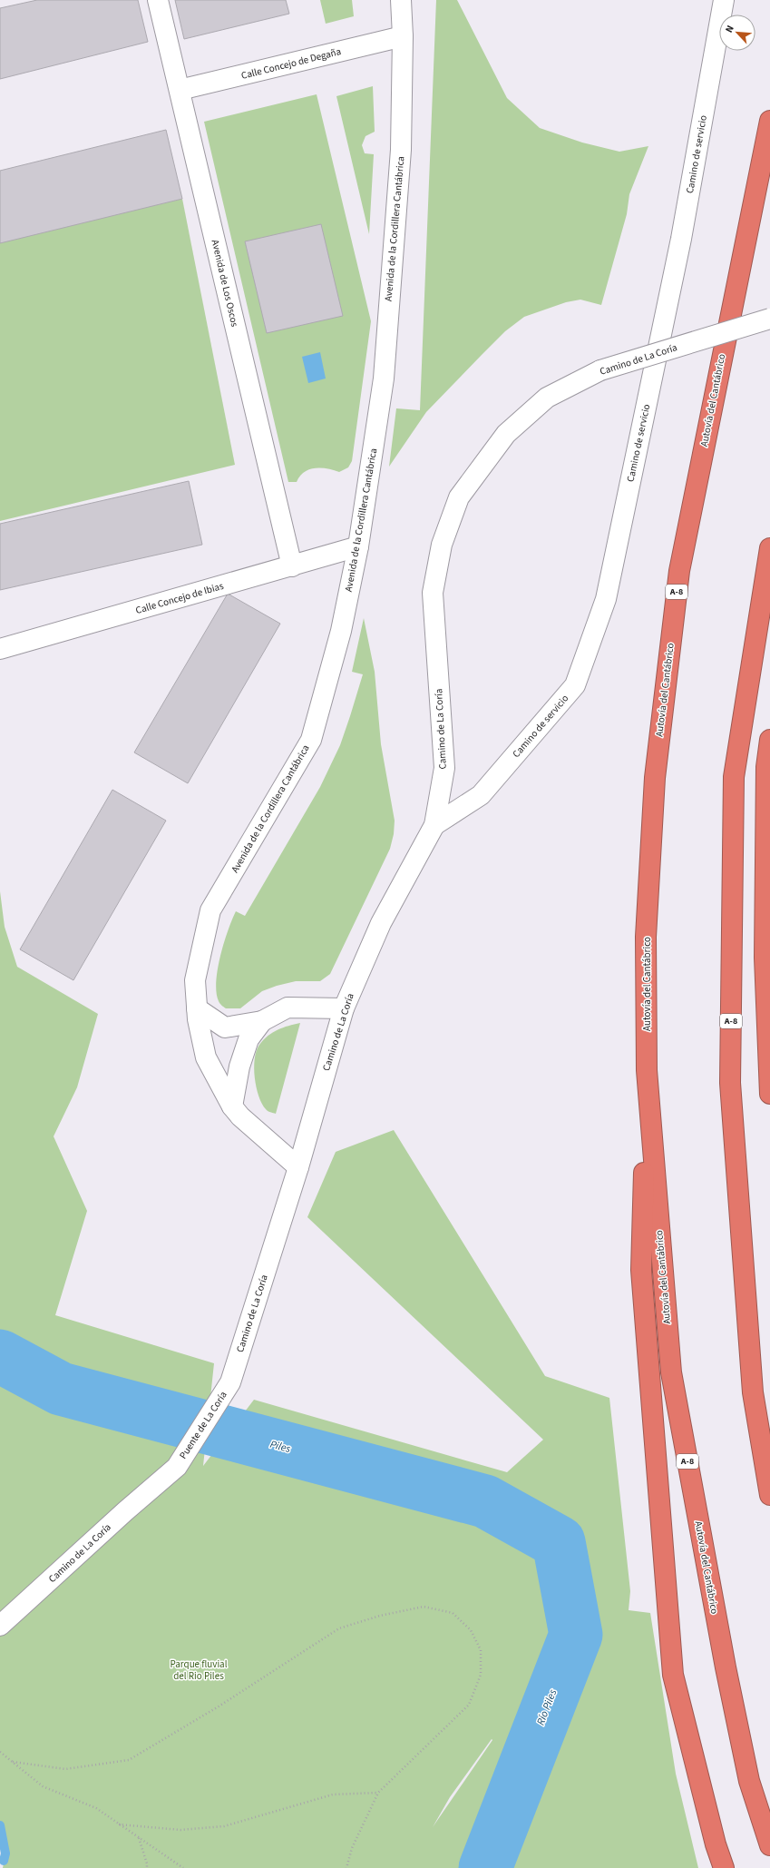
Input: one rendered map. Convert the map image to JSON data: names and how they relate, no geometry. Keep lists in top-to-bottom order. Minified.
{"streets":{"highway":["Autovía del Cantábrico","A-8"],"street":["Calle Concejo de Degaña","Camino de servicio","Avenida de la Cordillera Cantábrica","Avenida de Los Oscos","Camino de La Coría","Calle Concejo de Ibias","Puente de La Coría"]},"crossings":[["Calle Concejo de Degaña","Avenida de la Cordillera Cantábrica"],["Calle Concejo de Degaña","Avenida de Los Oscos"],["Camino de servicio","Camino de La Coría"],["Avenida de la Cordillera Cantábrica","Camino de La Coría"],["Avenida de la Cordillera Cantábrica","Calle Concejo de Ibias"],["Avenida de Los Oscos","Calle Concejo de Ibias"],["Camino de La Coría","Puente de La Coría"]],"water":["Piles","Río Piles"],"parks":["Parque fluvial del Rio Piles"],"north":"top left"}
